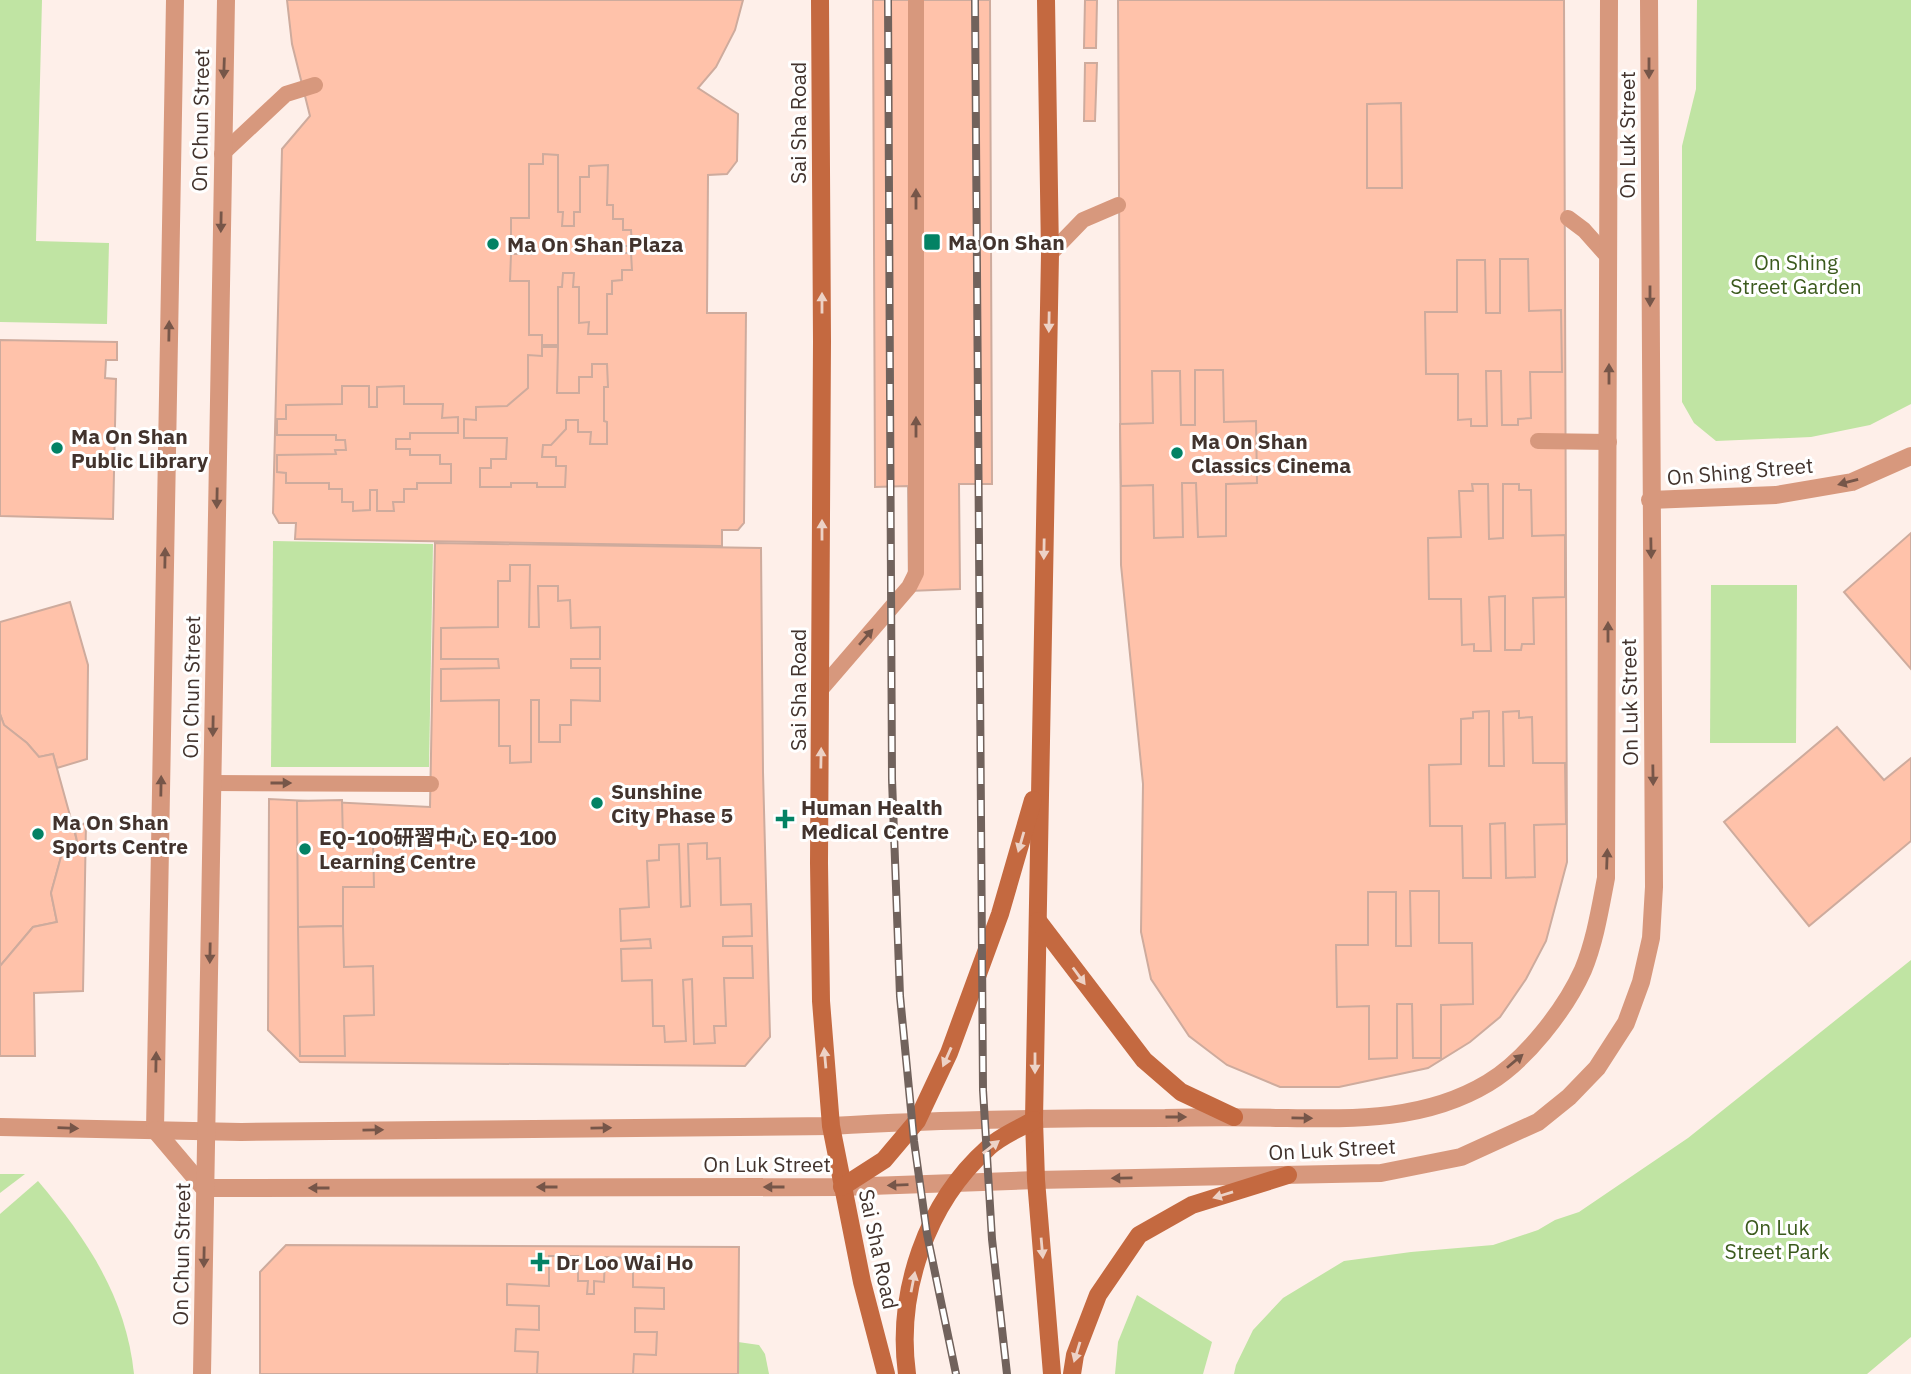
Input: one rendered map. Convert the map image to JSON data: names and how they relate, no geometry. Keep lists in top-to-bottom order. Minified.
{"streets":{"main road":["Sai Sha Road"],"street":["On Chun Street","On Luk Street","On Shing Street"]},"crossings":[["On Chun Street","On Luk Street"],["Sai Sha Road","On Luk Street"],["On Luk Street","On Shing Street"]],"one_way":["Sai Sha Road","On Shing Street"],"parks":["On Shing Street Garden","On Luk Street Park"],"places":{"transit":["Ma On Shan"],"other":["Ma On Shan Plaza","Ma On Shan Public Library","Ma On Shan Classics Cinema","Sunshine City Phase 5","Ma On Shan Sports Centre","EQ-100研習中心 EQ-100 Learning Centre"],"health":["Human Health Medical Centre","Dr Loo Wai Ho"]}}
